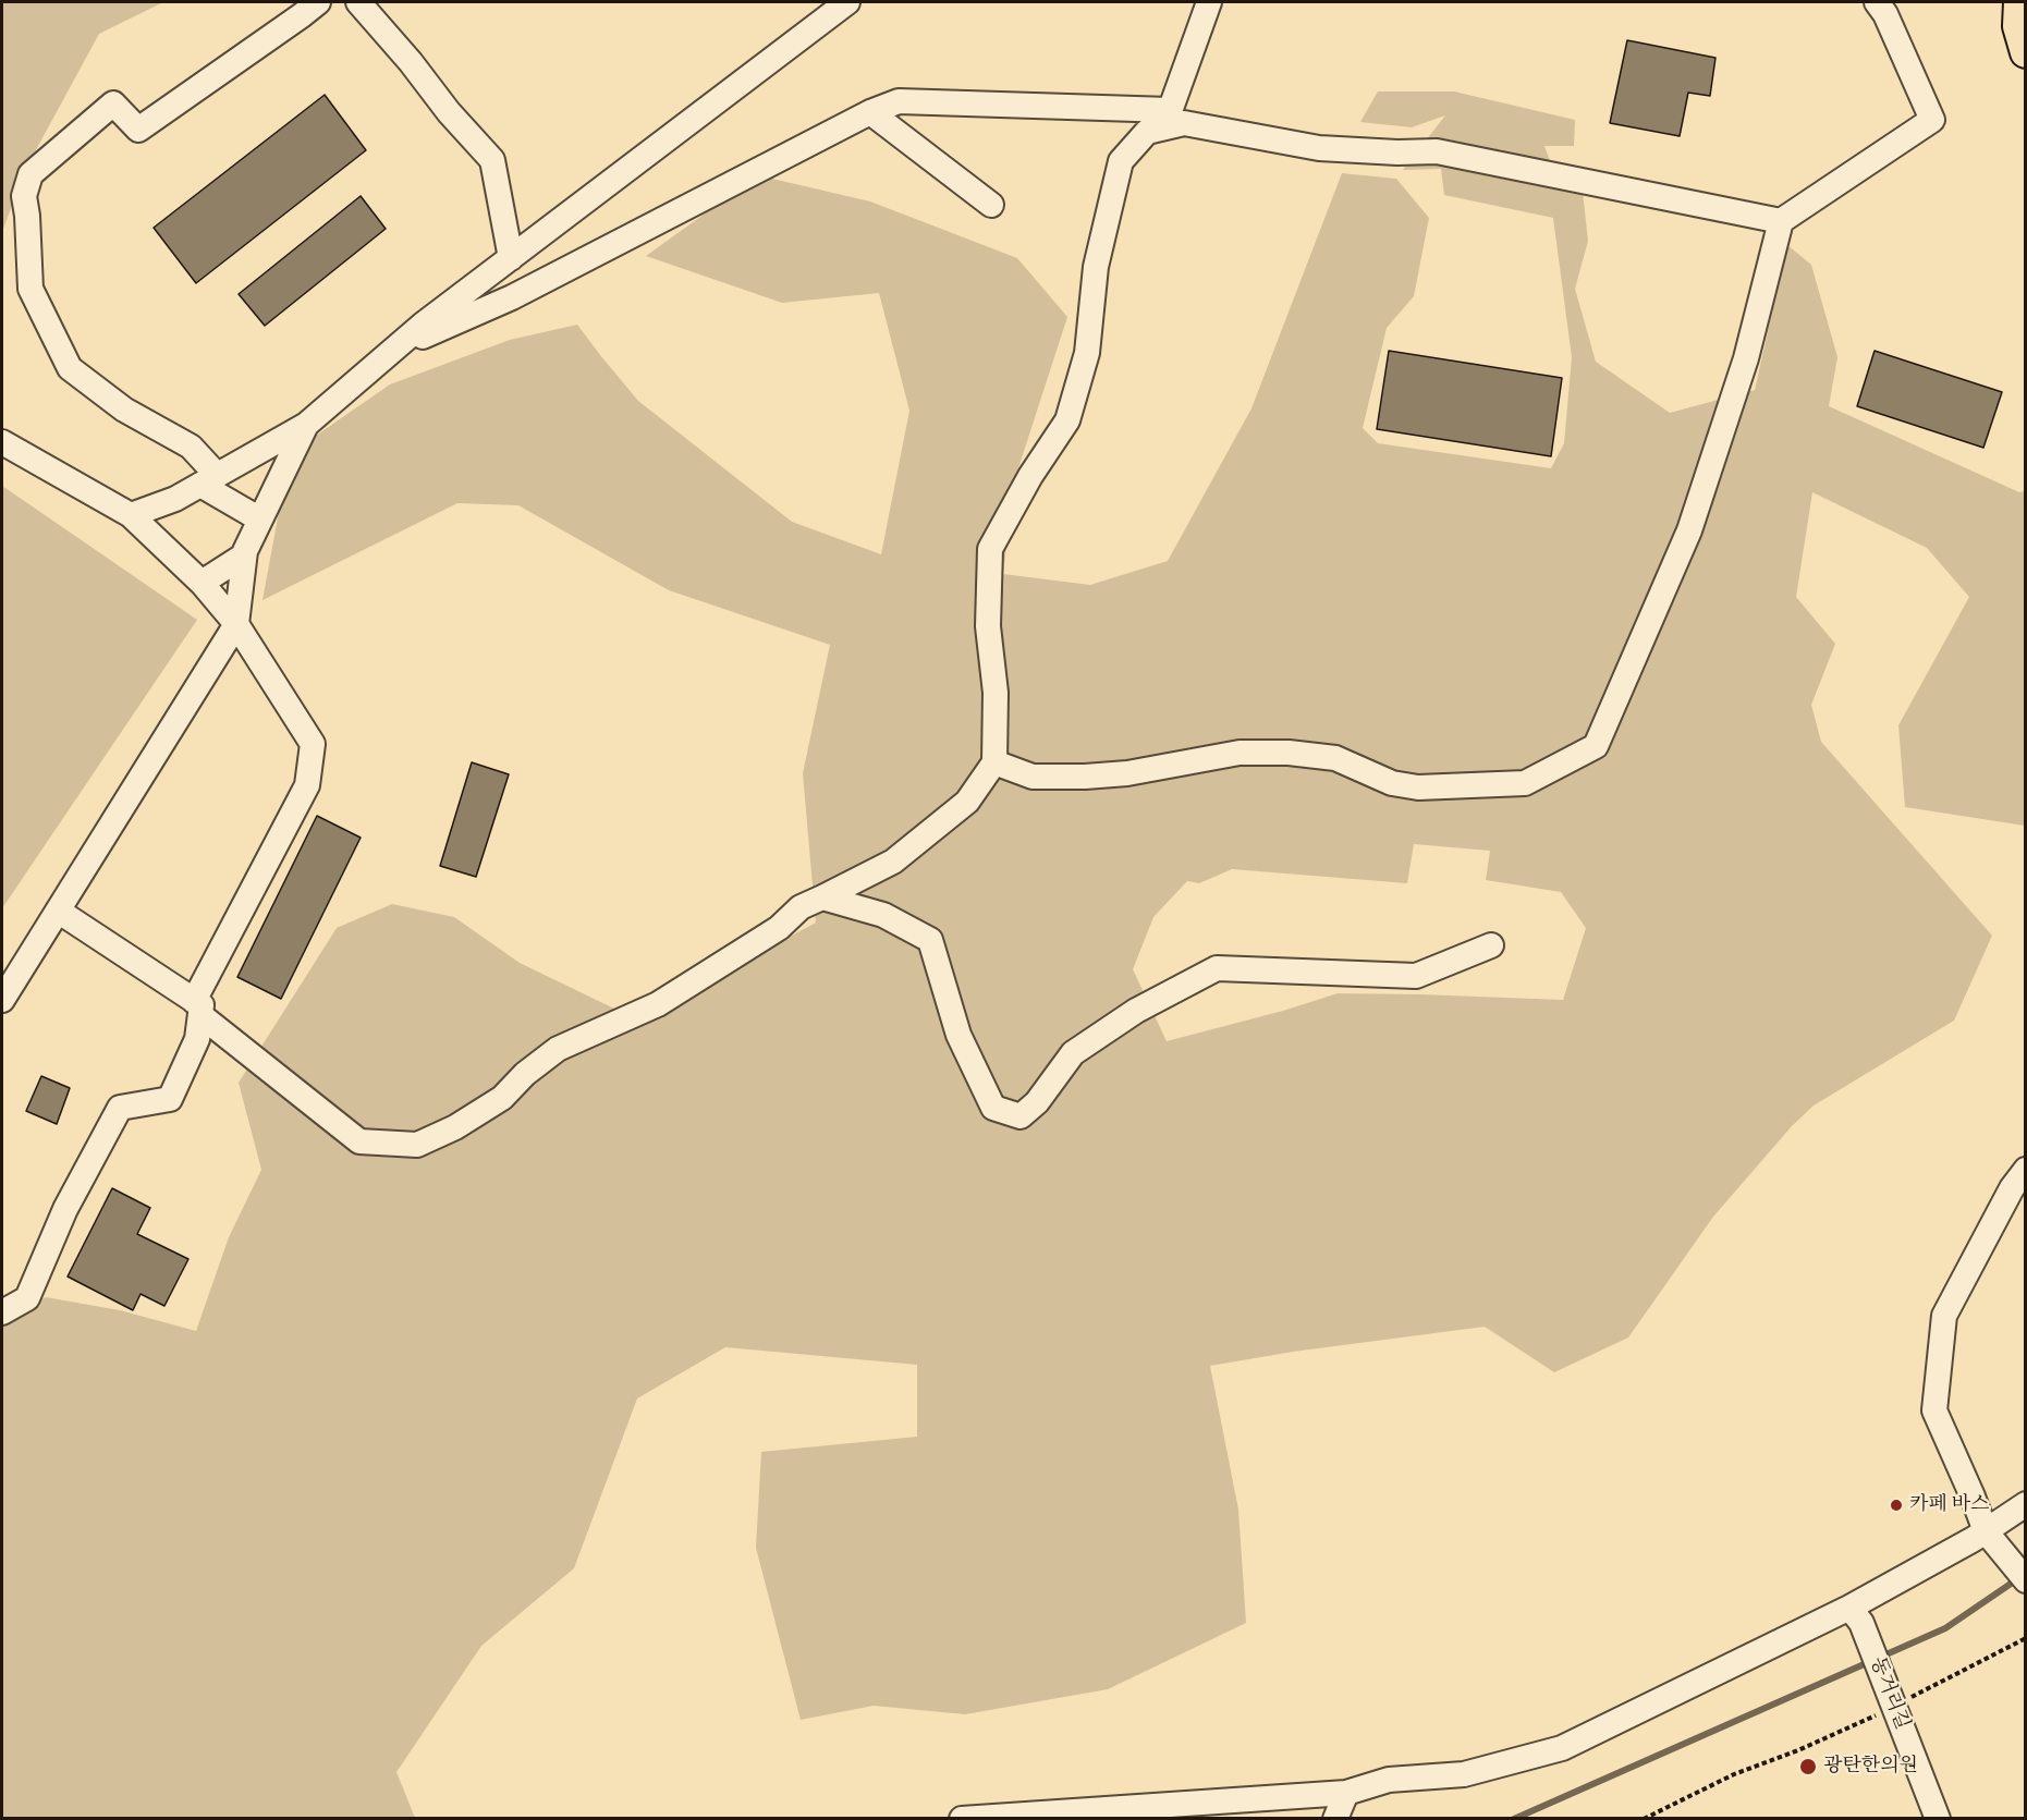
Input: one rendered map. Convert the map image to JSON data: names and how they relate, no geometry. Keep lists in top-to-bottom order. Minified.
{"streets":{"street":["동거리길"]},"places":["카페 바스","광탄한의원"]}
